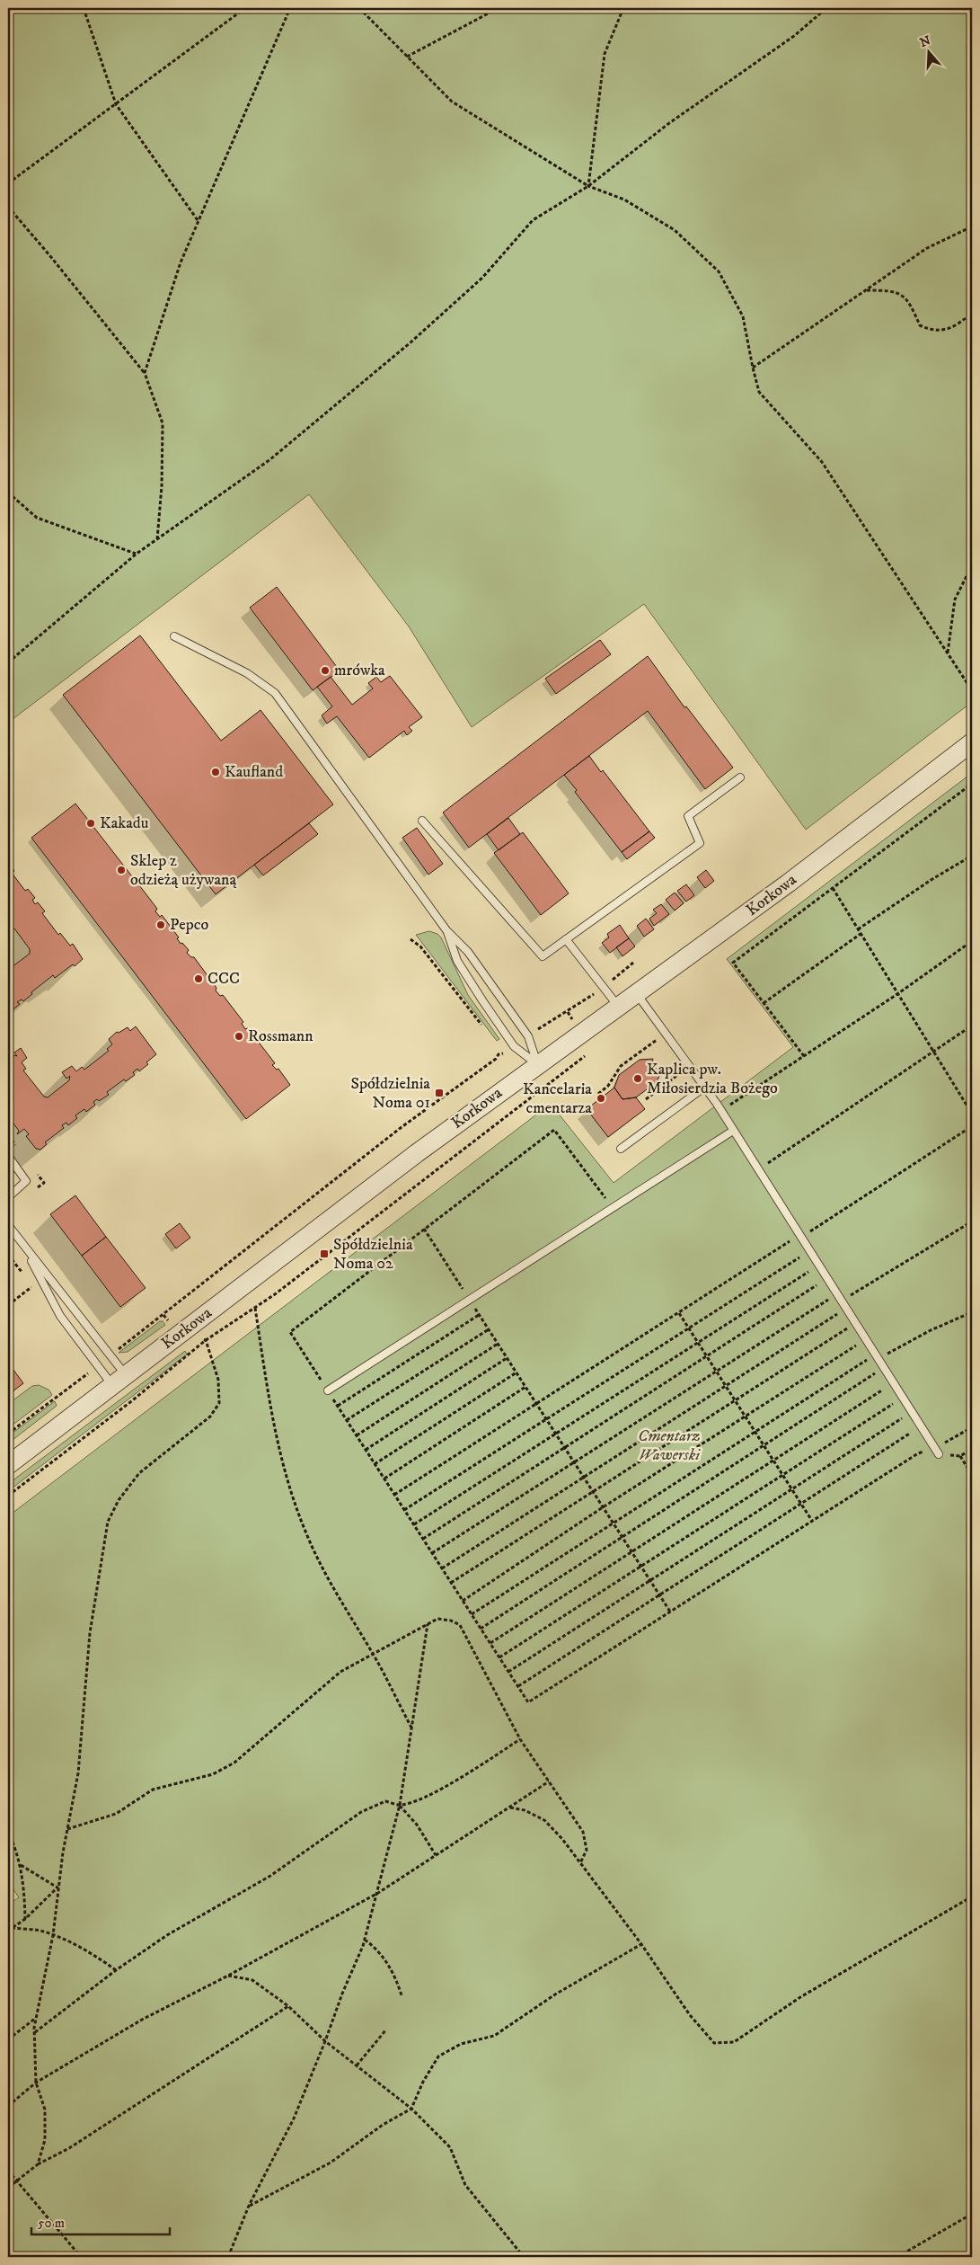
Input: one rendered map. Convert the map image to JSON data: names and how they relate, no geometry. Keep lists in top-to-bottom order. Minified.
{"streets":{"street":["Korkowa"]},"parks":["Cmentarz Wawerski"],"places":{"other":["mrówka","Kaufland","Kakadu","Sklep z odzieżą używaną","Pepco","CCC","Rossmann","Kaplica pw. Miłosierdzia Bożego","Kancelaria cmentarza"],"transit":["Spółdzielnia Noma 01","Spółdzielnia Noma 02"]},"scale_bar":"50 m","north":"top"}
